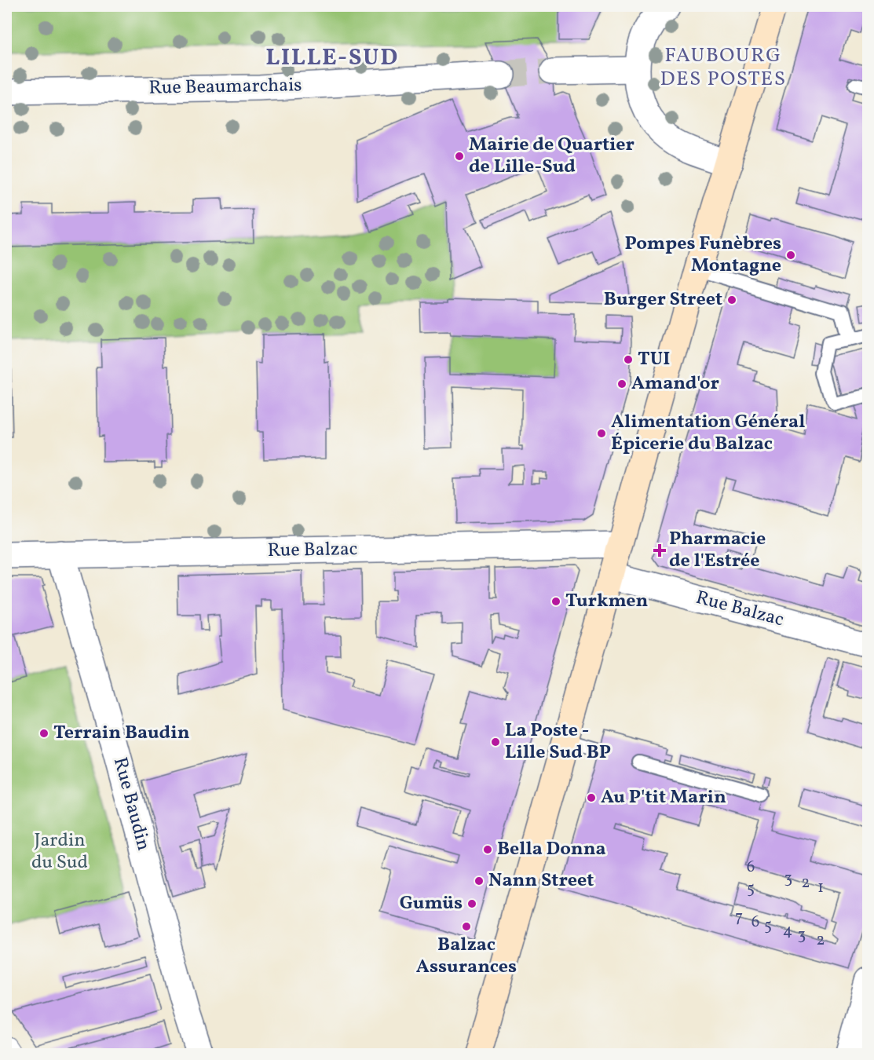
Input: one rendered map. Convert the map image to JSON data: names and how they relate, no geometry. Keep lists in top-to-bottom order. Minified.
{"streets":{"street":["Rue Beaumarchais","Rue Balzac","Rue Baudin"]},"crossings":[["Rue Balzac","Rue Baudin"]],"districts":["FAUBOURG DES POSTES","LILLE-SUD"],"parks":["Jardin du Sud"],"places":{"other":["Mairie de Quartier de Lille-Sud","Pompes Funèbres Montagne","Burger Street","TUI","Amand'or","Alimentation Général Épicerie du Balzac","Turkmen","Terrain Baudin","La Poste - Lille Sud BP","Au P'tit Marin","Bella Donna","Nann Street","Gumüs","Balzac Assurances"],"health":["Pharmacie de l'Estrée"]},"house_numbers":["6","3","2","1","5","7","6","5","4","3","2"]}
